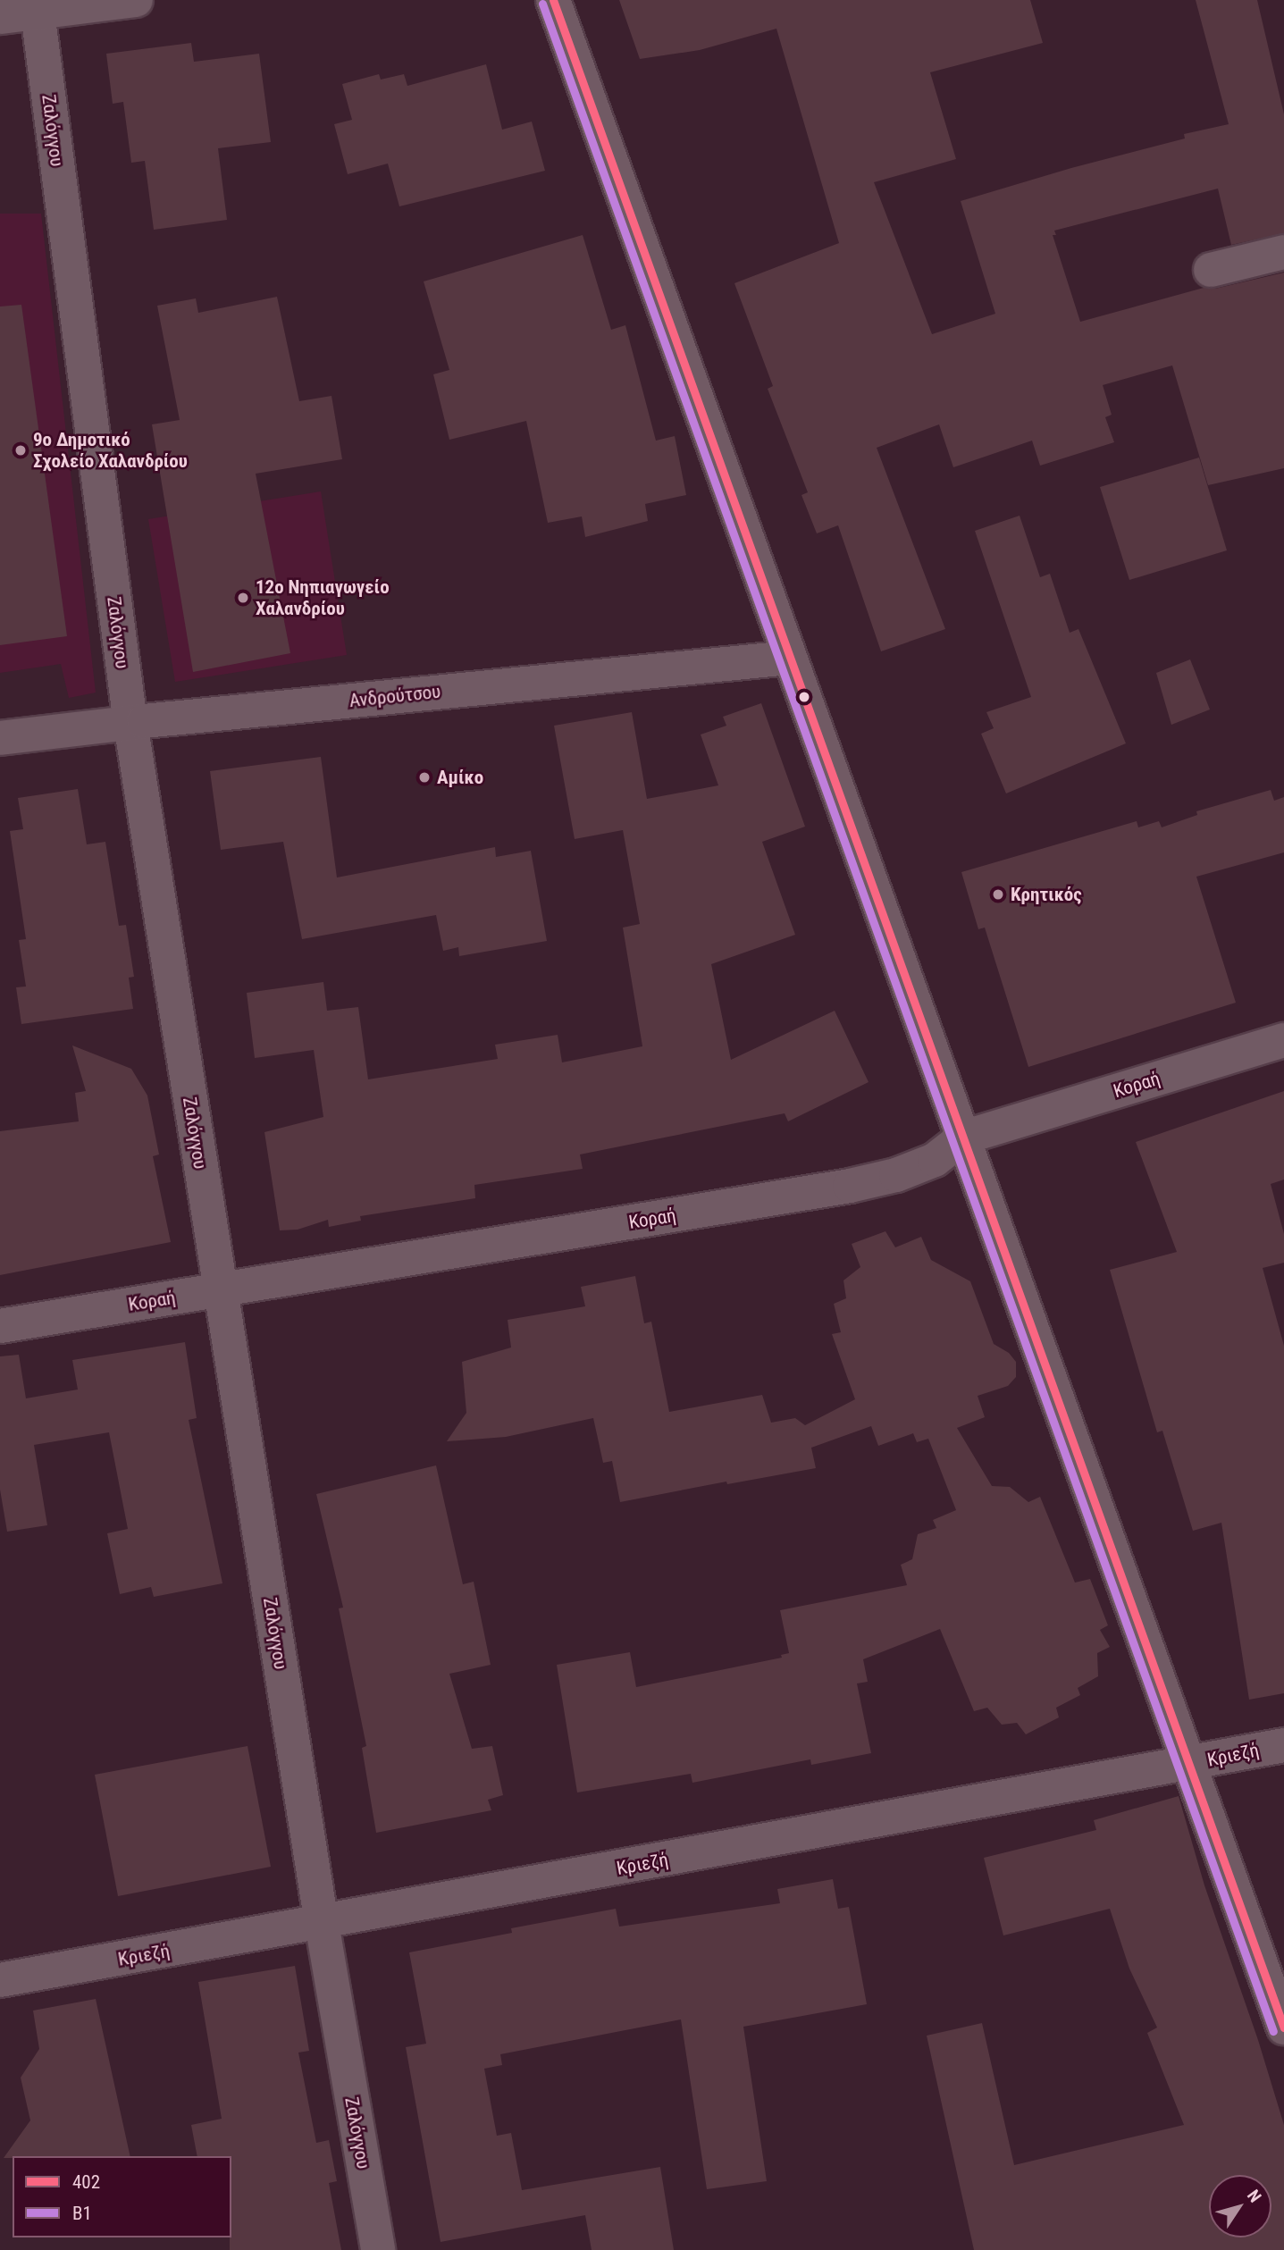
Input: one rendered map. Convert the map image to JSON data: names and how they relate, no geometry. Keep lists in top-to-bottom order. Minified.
{"streets":{"street":["Ζαλόγγου","Ανδρούτσου","Κοραή","Κριεζή"]},"crossings":[["Ζαλόγγου","Ανδρούτσου"],["Ζαλόγγου","Κοραή"],["Ζαλόγγου","Κριεζή"]],"places":["9ο Δημοτικό Σχολείο Χαλανδρίου","12ο Νηπιαγωγείο Χαλανδρίου","Αμίκο","Κρητικός"],"lines":["transit line 402","transit line Β1"],"legend":["402","Β1"],"north":"top right"}
